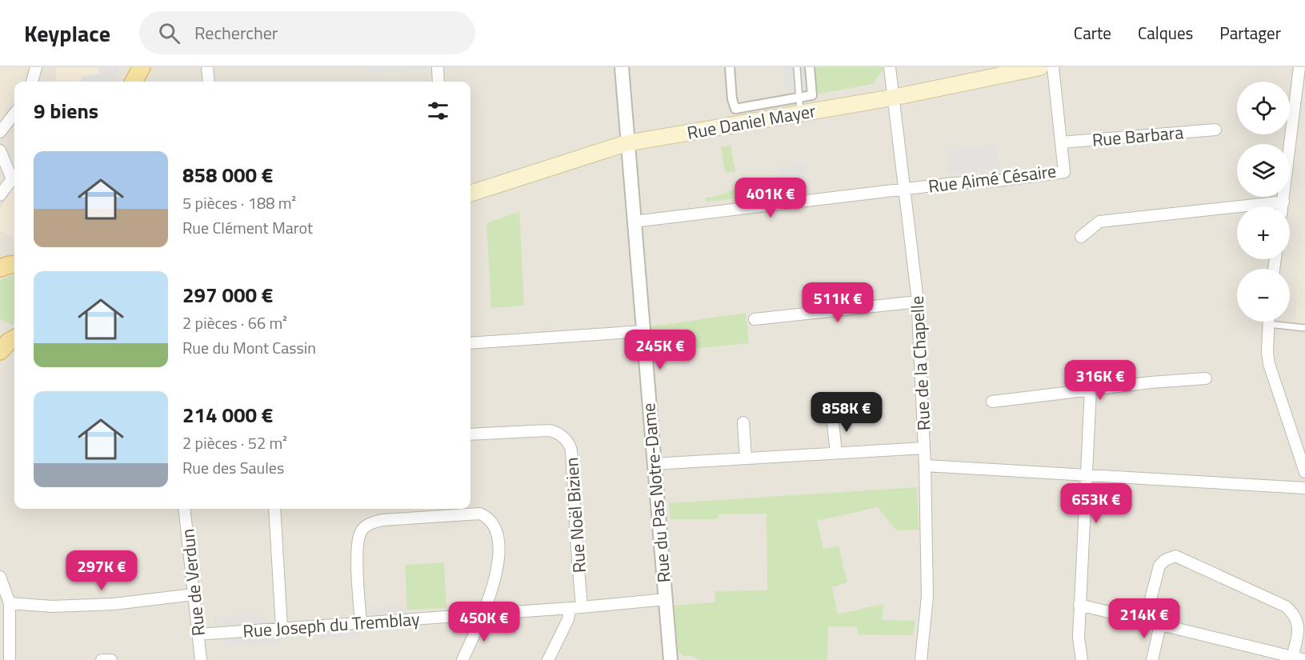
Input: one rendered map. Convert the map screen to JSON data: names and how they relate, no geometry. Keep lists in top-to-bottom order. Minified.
{"streets":{"main road":["Rue Daniel Mayer"],"street":["Rue Barbara","Rue Aimé Césaire","Rue de la Chapelle","Rue du Pas Notre-Dame","Rue Noël Bizien","Rue de Verdun","Rue Joseph du Tremblay"]},"crossings":[["Rue Daniel Mayer","Rue de la Chapelle"],["Rue Daniel Mayer","Rue du Pas Notre-Dame"],["Rue Barbara","Rue Aimé Césaire"],["Rue Aimé Césaire","Rue de la Chapelle"],["Rue du Pas Notre-Dame","Rue Joseph du Tremblay"],["Rue Noël Bizien","Rue Joseph du Tremblay"],["Rue de Verdun","Rue Joseph du Tremblay"]],"page":{"header":"Keyplace","search":"Rechercher","nav":["Carte","Calques","Partager"],"map_buttons":["+","−"],"heading":"9 biens","list":[{"name":"858 000 €","note":"5 pièces · 188 m² · Rue Clément Marot"},{"name":"297 000 €","note":"2 pièces · 66 m² · Rue du Mont Cassin"},{"name":"214 000 €","note":"2 pièces · 52 m² · Rue des Saules"}],"price":["401K €","511K €","245K €","316K €","858K €","653K €","297K €","214K €","450K €"]}}
